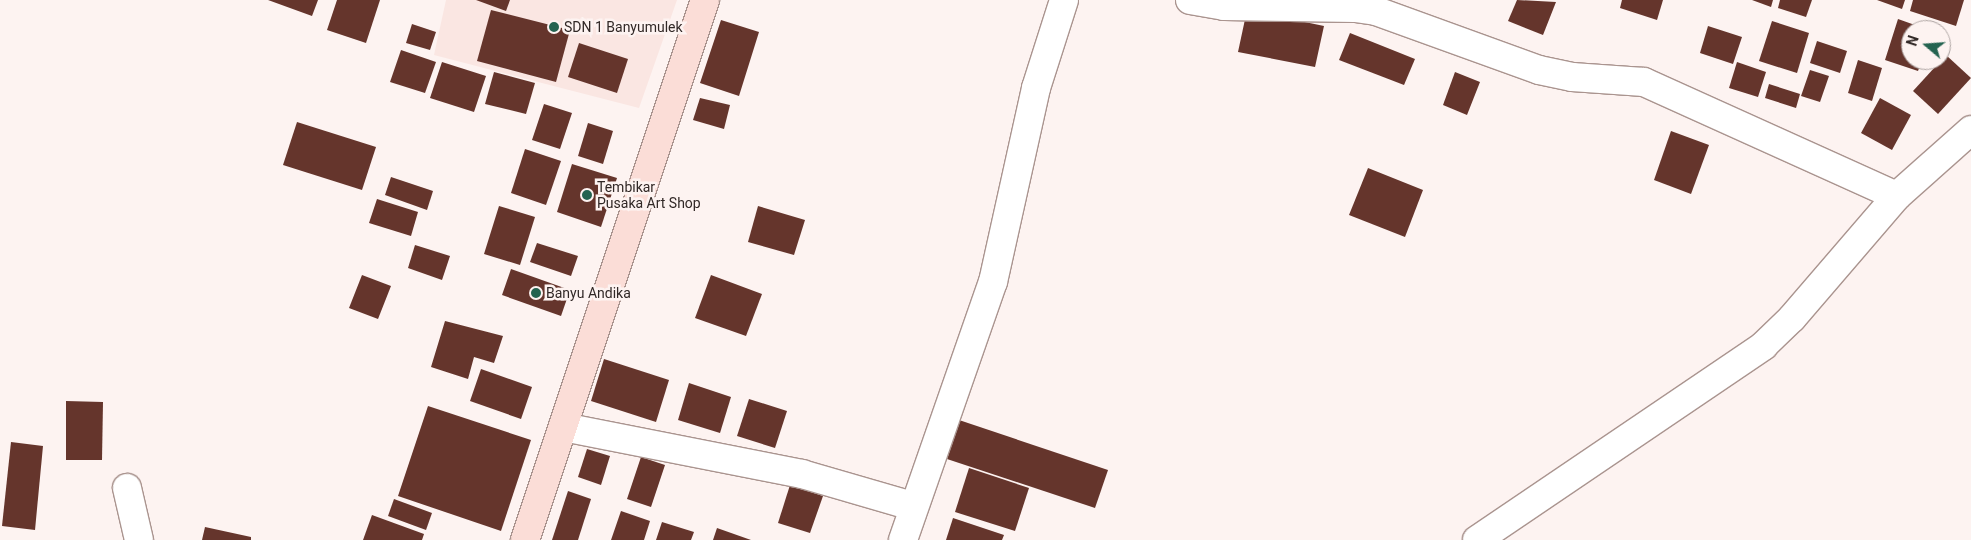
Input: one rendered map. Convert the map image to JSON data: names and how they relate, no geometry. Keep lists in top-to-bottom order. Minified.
{"places":["SDN 1 Banyumulek","Tembikar Pusaka Art Shop","Banyu Andika"],"north":"left"}
